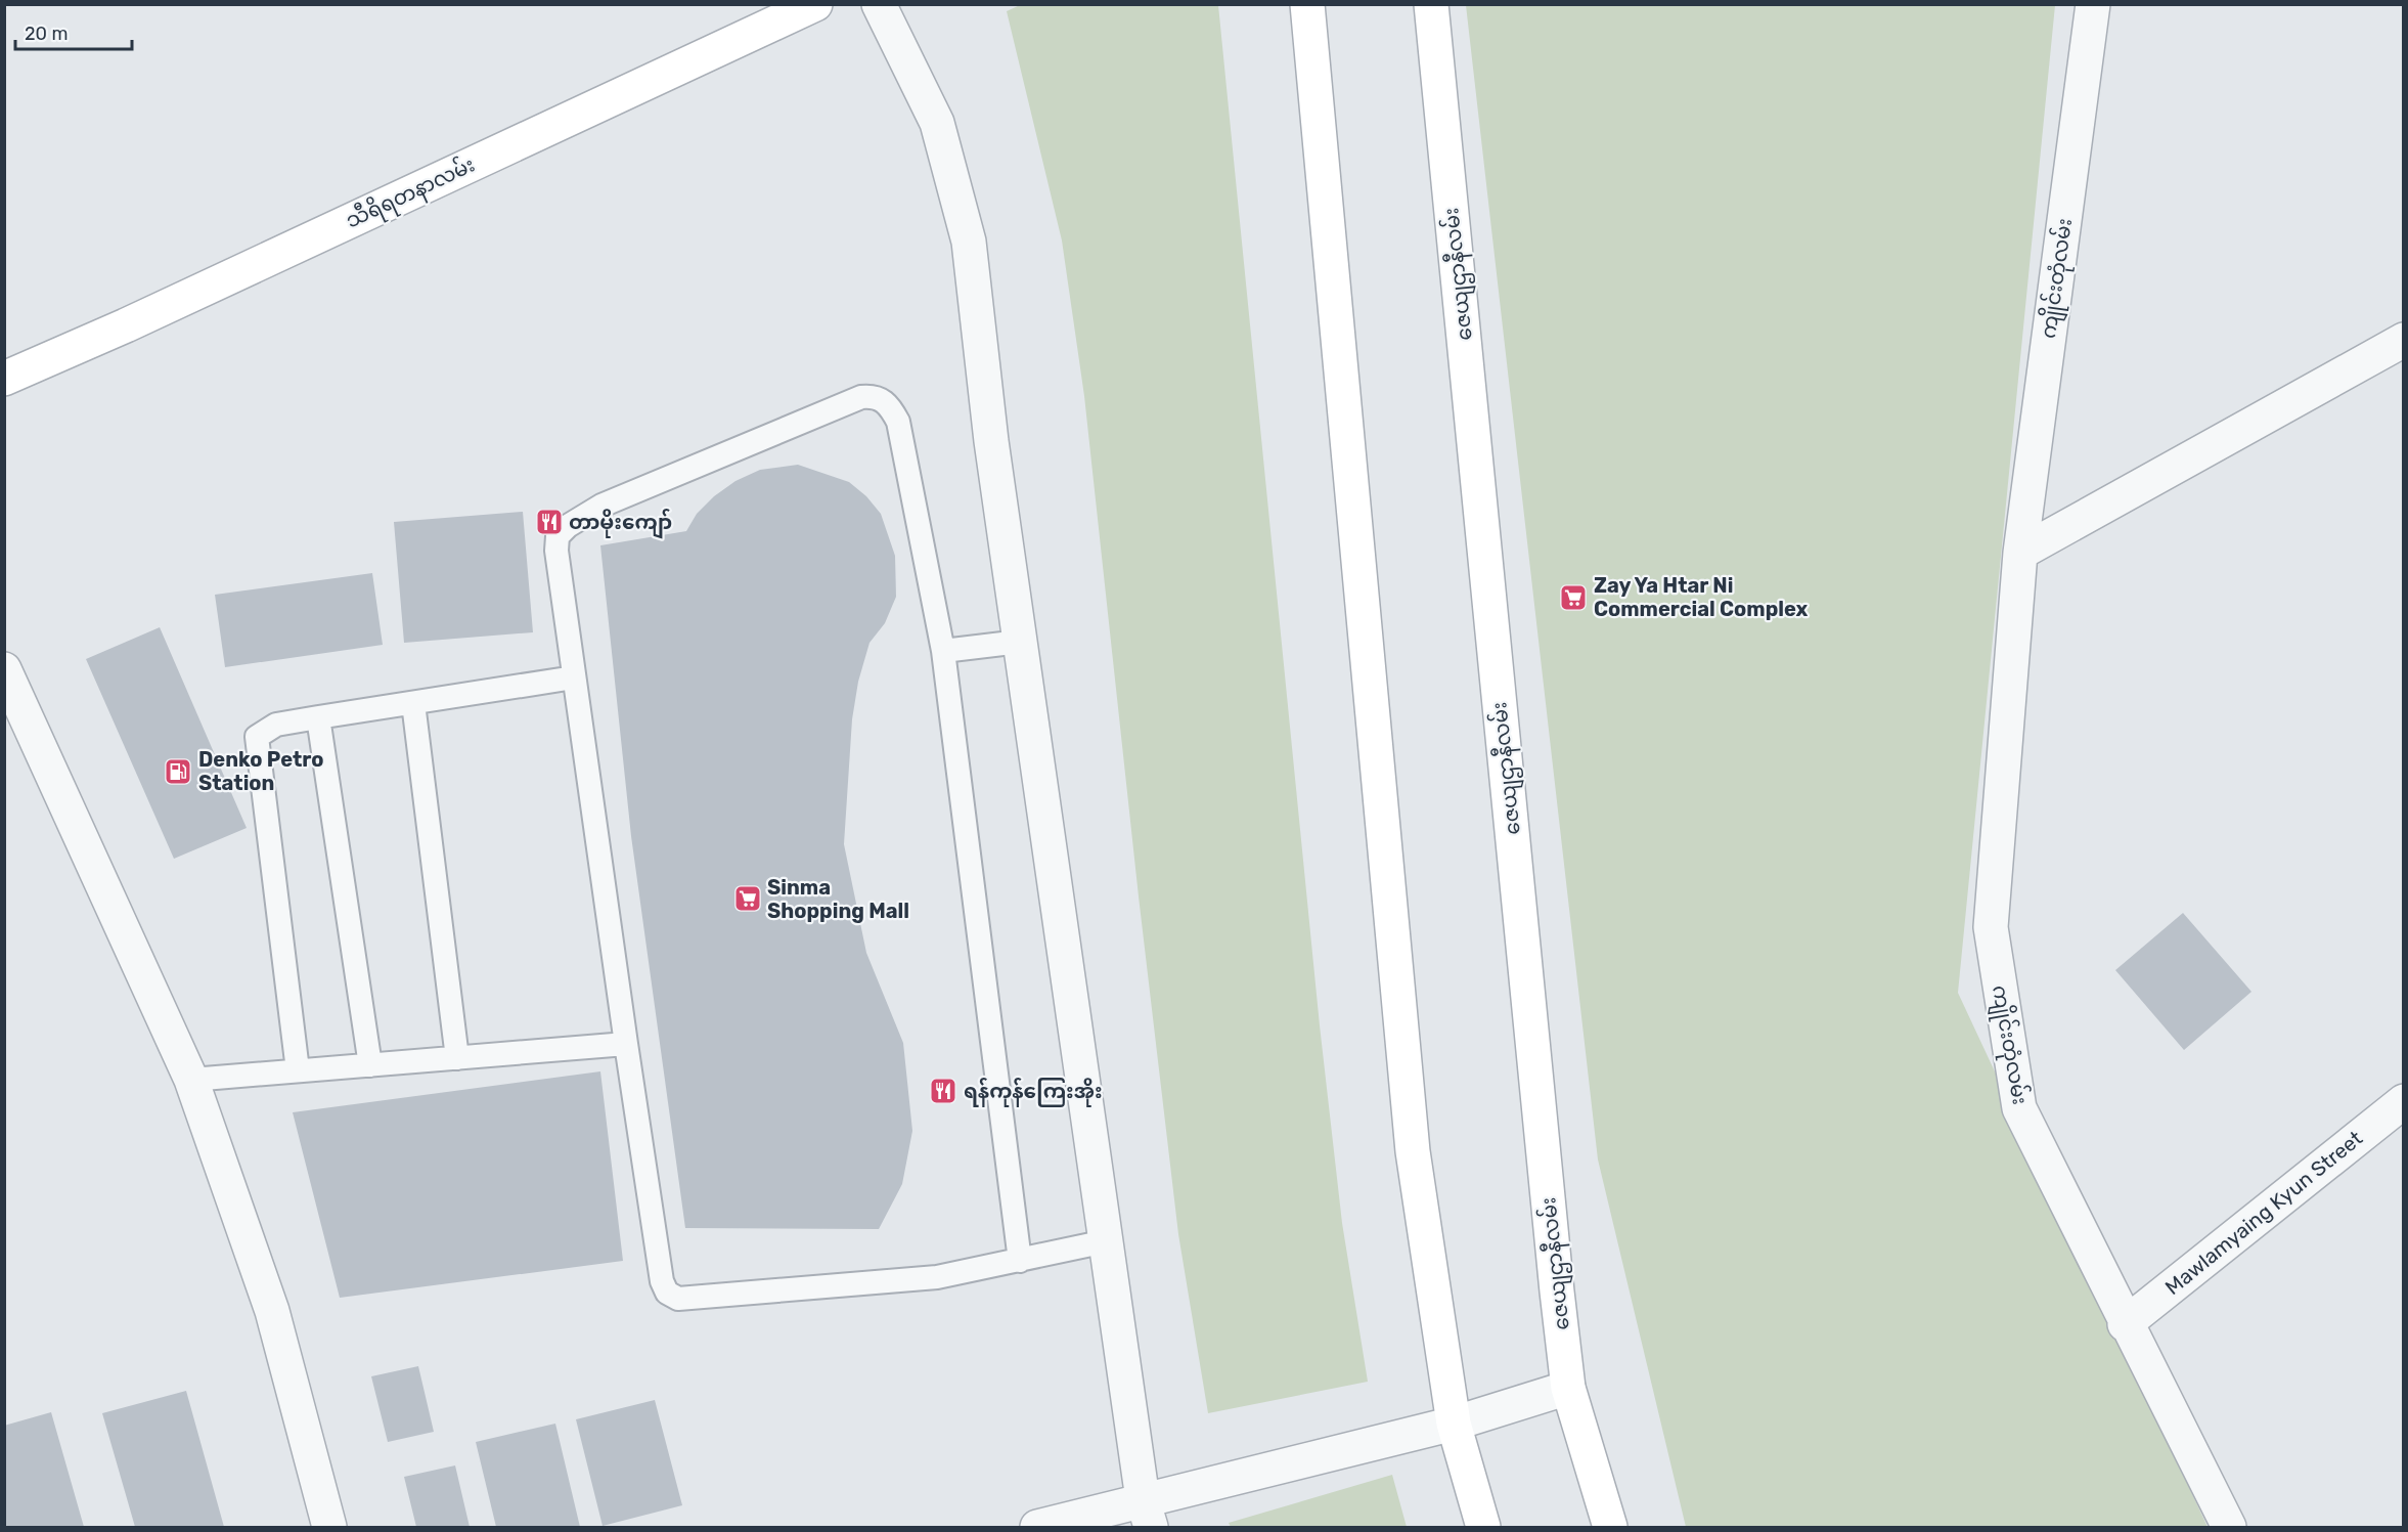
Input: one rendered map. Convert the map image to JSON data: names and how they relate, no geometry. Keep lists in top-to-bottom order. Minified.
{"streets":{"main road":["သီရိရတနာလမ်း","ဇေယျဌာနီလမ်း"],"street":["ကျိုင်းတုံလမ်း","Mawlamyaing Kyun Street"]},"crossings":[["ကျိုင်းတုံလမ်း","Mawlamyaing Kyun Street"]],"places":{"restaurant":["တာမိုးကျော်","ရန်ကုန်ကြေးအိုး"],"supermarket":["Zay Ya Htar Ni Commercial Complex","Sinma Shopping Mall"],"fuel station":["Denko Petro Station"]},"scale_bar":"20 m"}
